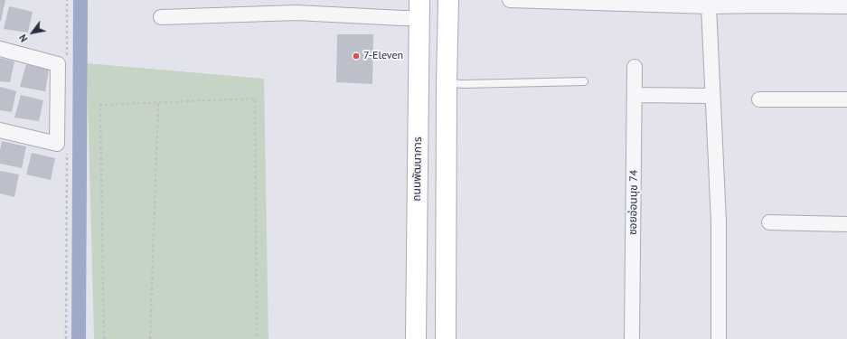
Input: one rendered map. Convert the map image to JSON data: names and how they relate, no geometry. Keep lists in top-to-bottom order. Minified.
{"streets":{"main road":["ถนนพัฒนาการ"],"street":["ซอยอ่อนนุช 74"]},"places":["7-Eleven"],"north":"bottom left"}
